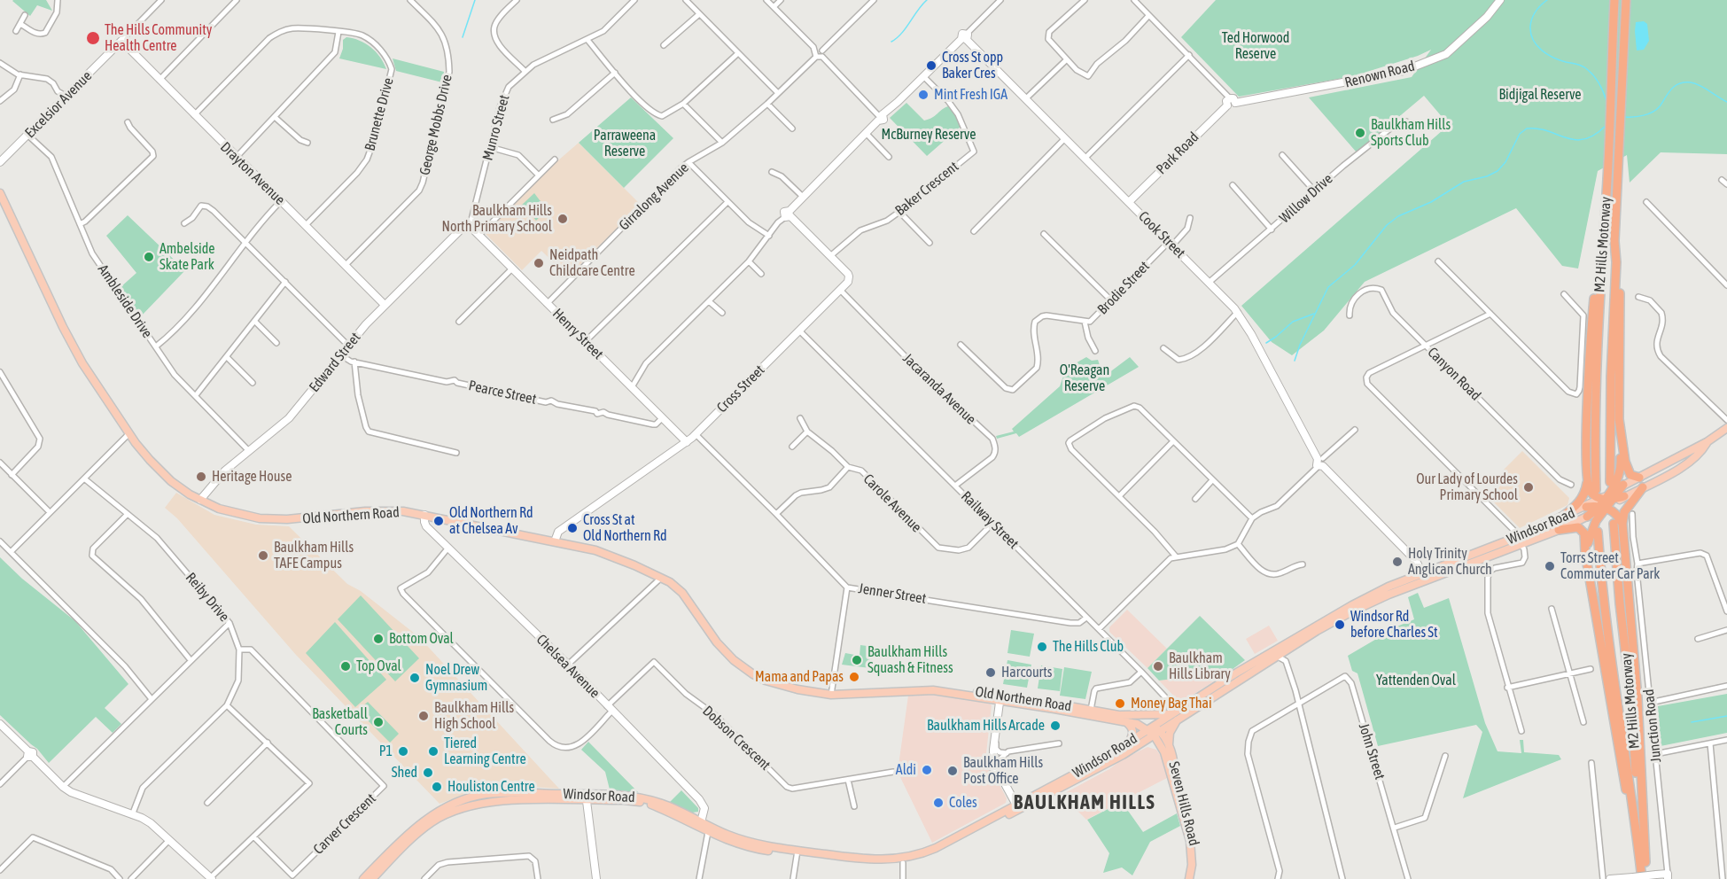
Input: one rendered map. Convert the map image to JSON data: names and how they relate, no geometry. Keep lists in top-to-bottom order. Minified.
{"streets":{"highway":["M2 Hills Motorway"],"main road":["Old Northern Road","Windsor Road","Seven Hills Road"],"street":["Renown Road","Excelsior Avenue","Brunette Drive","George Mobbs Drive","Munro Street","Park Road","Drayton Avenue","Baker Crescent","Girralong Avenue","Willow Drive","Cook Street","Brodie Street","Ambleside Drive","Henry Street","Edward Street","Canyon Road","Cross Street","Jacaranda Avenue","Pearce Street","Carole Avenue","Railway Street","Jenner Street","Reiby Drive","Chelsea Avenue","Junction Road","Dobson Crescent","John Street","Carver Crescent"]},"crossings":[["Renown Road","Park Road"],["Excelsior Avenue","Drayton Avenue"],["Excelsior Avenue","Ambleside Drive"],["Brunette Drive","Drayton Avenue"],["George Mobbs Drive","Drayton Avenue"],["Munro Street","Henry Street"],["Munro Street","Edward Street"],["Park Road","Cook Street"],["Drayton Avenue","Edward Street"],["Girralong Avenue","Henry Street"],["Willow Drive","Cook Street"],["Cook Street","Brodie Street"],["Cook Street","Windsor Road"],["Ambleside Drive","Edward Street"],["Henry Street","Edward Street"],["Henry Street","Cross Street"],["Henry Street","Pearce Street"],["Edward Street","Pearce Street"],["Edward Street","Old Northern Road"],["Cross Street","Jacaranda Avenue"],["Cross Street","Old Northern Road"],["Cross Street","Railway Street"],["Cross Street","Jenner Street"],["Jacaranda Avenue","Railway Street"],["Carole Avenue","Railway Street"],["Old Northern Road","Windsor Road"],["Old Northern Road","Chelsea Avenue"],["Old Northern Road","Seven Hills Road"],["Railway Street","Windsor Road"],["Railway Street","Jenner Street"],["Windsor Road","Chelsea Avenue"],["Windsor Road","Seven Hills Road"],["Reiby Drive","Carver Crescent"],["Chelsea Avenue","Dobson Crescent"]],"districts":["BAULKHAM HILLS"],"parks":["Ted Horwood Reserve","Bidjigal Reserve","McBurney Reserve","Parraweena Reserve","O'Reagan Reserve","Yattenden Oval"],"places":["The Hills Community Health Centre","Cross St opp Baker Cres","Mint Fresh IGA","Baulkham Hills Sports Club","Baulkham Hills North Primary School","Ambelside Skate Park","Neidpath Childcare Centre","Heritage House","Our Lady of Lourdes Primary School","Old Northern Rd at Chelsea Av","Cross St at Old Northern Rd","Baulkham Hills TAFE Campus","Holy Trinity Anglican Church","Torrs Street Commuter Car Park","Windsor Rd before Charles St","Bottom Oval","The Hills Club","Baulkham Hills Squash & Fitness","Top Oval","Baulkham Hills Library","Harcourts","Mama and Papas","Noel Drew Gymnasium","Money Bag Thai","Baulkham Hills High School","Basketball Courts","Baulkham Hills Arcade","P1","Tiered Learning Centre","Aldi","Baulkham Hills Post Office","Shed","Houliston Centre","Coles"]}
